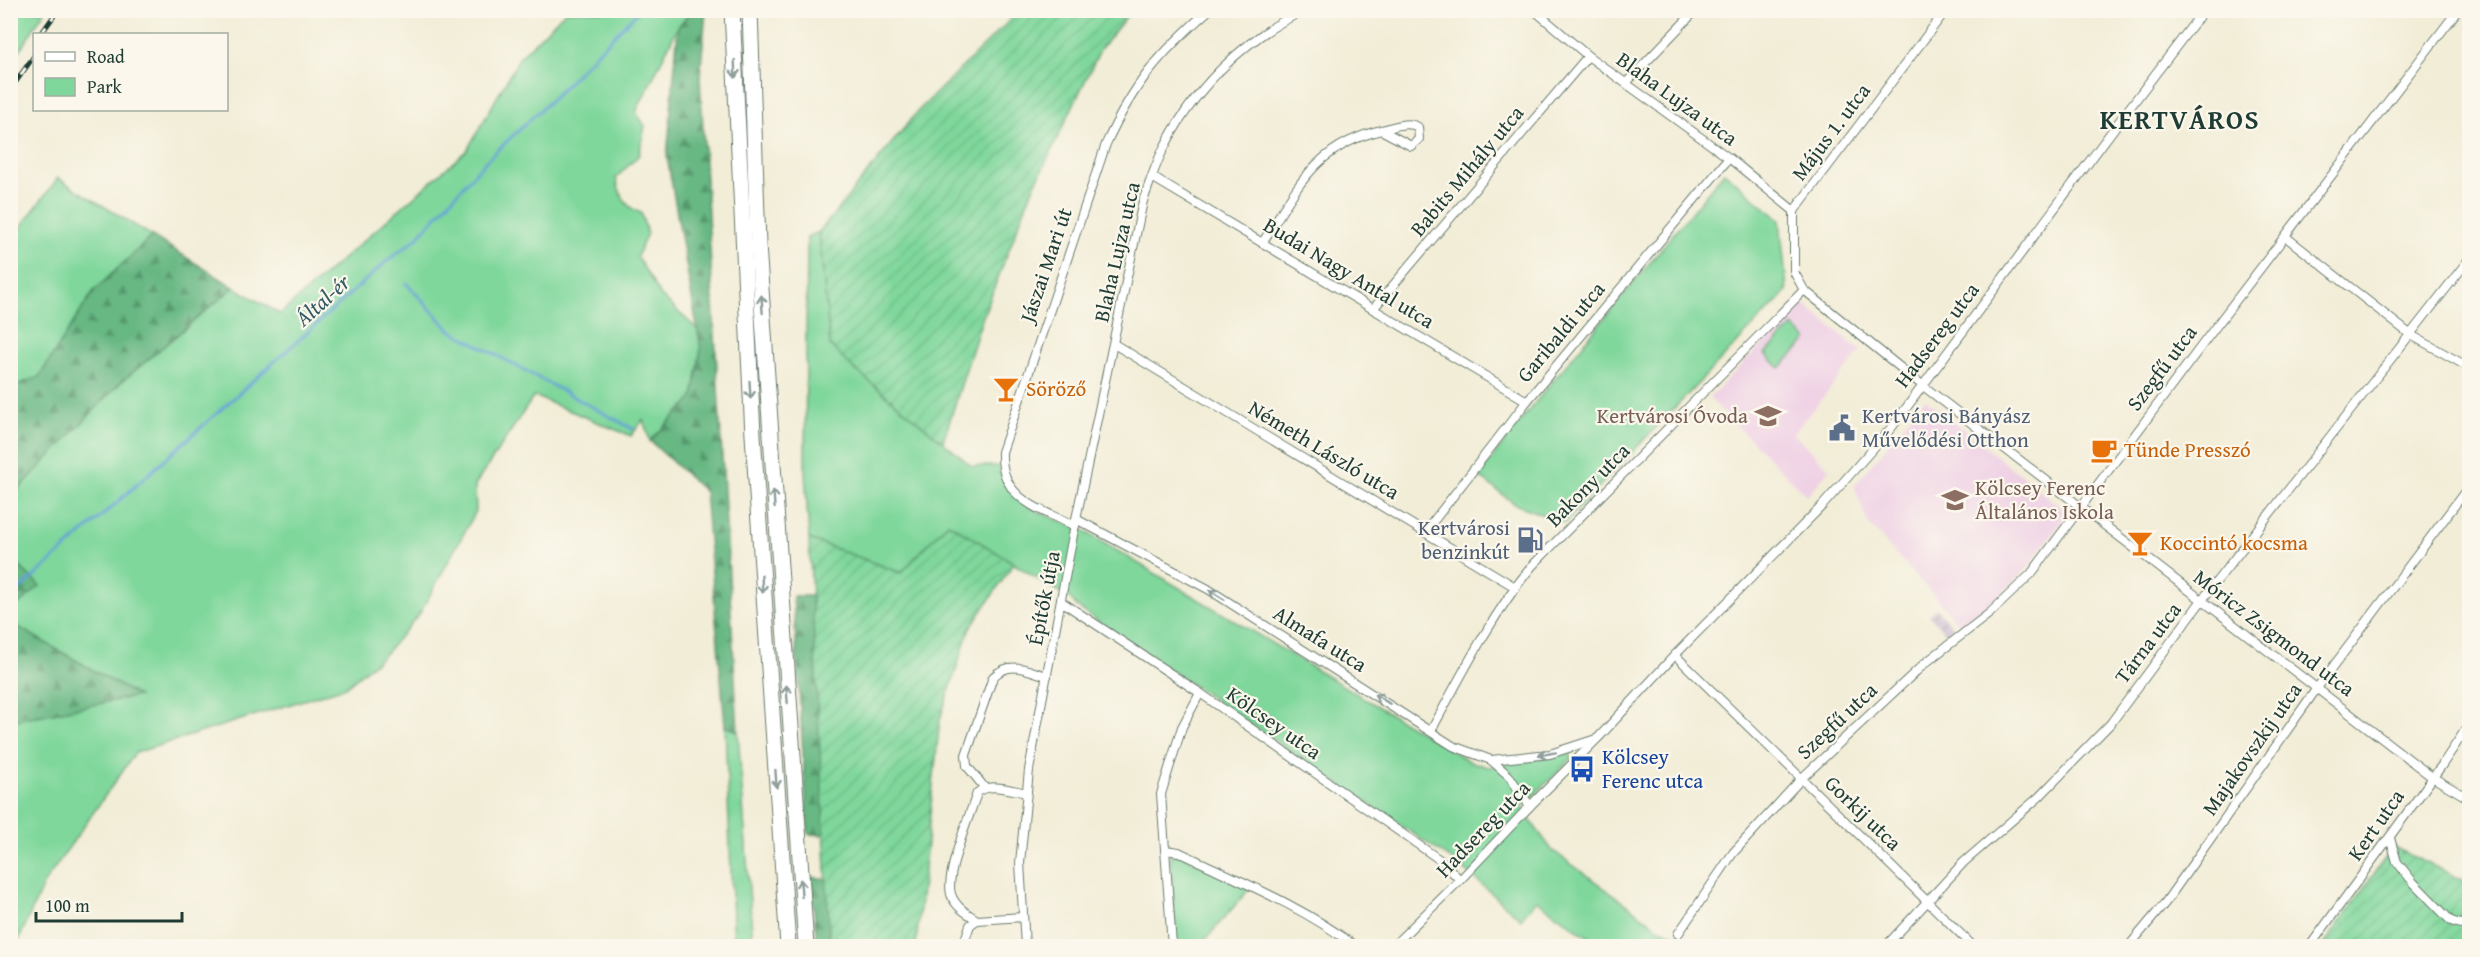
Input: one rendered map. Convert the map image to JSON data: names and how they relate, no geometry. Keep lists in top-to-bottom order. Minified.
{"streets":{"street":["Blaha Lujza utca","Május 1. utca","Babits Mihály utca","Jászai Mari út","Budai Nagy Antal utca","Garibaldi utca","Hadsereg utca","Szegfű utca","Németh László utca","Bakony utca","Építők útja","Móricz Zsigmond utca","Almafa utca","Tárna utca","Kölcsey utca","Majakovszkij utca","Gorkij utca","Kert utca"]},"crossings":[["Blaha Lujza utca","Május 1. utca"],["Blaha Lujza utca","Babits Mihály utca"],["Blaha Lujza utca","Jászai Mari út"],["Blaha Lujza utca","Budai Nagy Antal utca"],["Blaha Lujza utca","Garibaldi utca"],["Blaha Lujza utca","Németh László utca"],["Blaha Lujza utca","Építők útja"],["Blaha Lujza utca","Almafa utca"],["Május 1. utca","Bakony utca"],["Május 1. utca","Móricz Zsigmond utca"],["Babits Mihály utca","Budai Nagy Antal utca"],["Jászai Mari út","Építők útja"],["Jászai Mari út","Almafa utca"],["Budai Nagy Antal utca","Garibaldi utca"],["Garibaldi utca","Németh László utca"],["Hadsereg utca","Móricz Zsigmond utca"],["Hadsereg utca","Almafa utca"],["Hadsereg utca","Kölcsey utca"],["Hadsereg utca","Gorkij utca"],["Szegfű utca","Móricz Zsigmond utca"],["Szegfű utca","Gorkij utca"],["Németh László utca","Bakony utca"],["Bakony utca","Móricz Zsigmond utca"],["Bakony utca","Almafa utca"],["Építők útja","Almafa utca"],["Építők útja","Kölcsey utca"],["Móricz Zsigmond utca","Tárna utca"],["Móricz Zsigmond utca","Majakovszkij utca"],["Móricz Zsigmond utca","Kert utca"],["Tárna utca","Gorkij utca"]],"one_way":["Almafa utca"],"districts":["KERTVÁROS"],"water":["Által-ér"],"places":{"bar":["Söröző","Koccintó kocsma"],"school or university":["Kertvárosi Óvoda","Kölcsey Ferenc Általános Iskola"],"public building":["Kertvárosi Bányász Művelődési Otthon"],"cafe":["Tünde Presszó"],"fuel station":["Kertvárosi benzinkút"],"bus stop":["Kölcsey Ferenc utca"]},"legend":["Road","Park"],"scale_bar":"100 m"}
